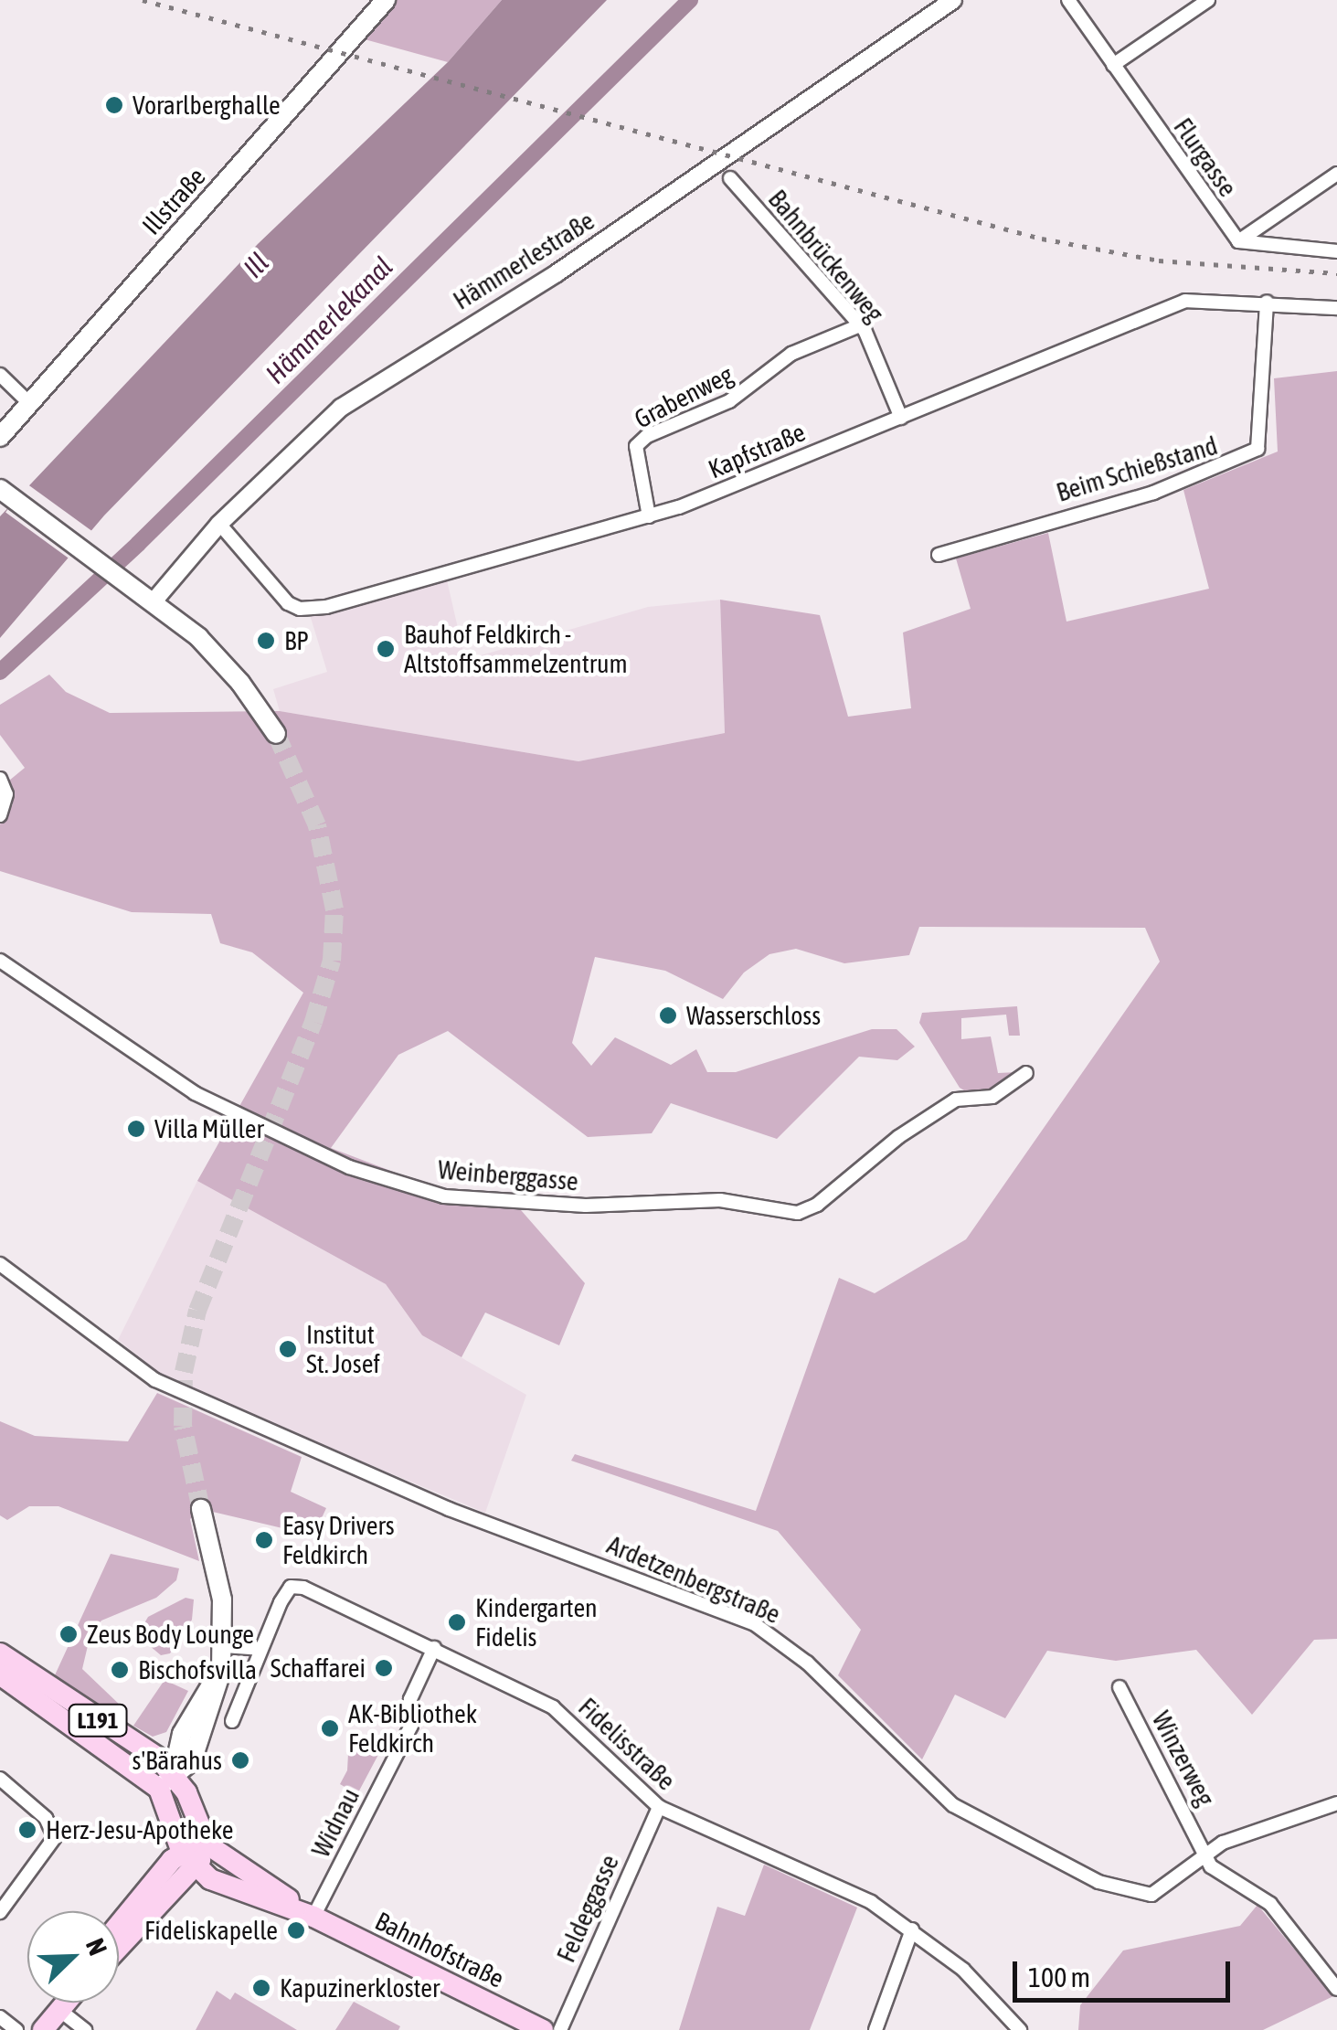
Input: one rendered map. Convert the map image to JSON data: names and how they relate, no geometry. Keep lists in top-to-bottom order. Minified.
{"streets":{"main road":["Illstraße","L191","Bahnhofstraße"],"street":["Flurgasse","Bahnbrückenweg","Hämmerlestraße","Grabenweg","Kapfstraße","Beim Schießstand","Weinberggasse","Ardetzenbergstraße","Fidelisstraße","Winzerweg","Widnau","Feldeggasse"]},"crossings":[["Bahnbrückenweg","Grabenweg"],["Bahnbrückenweg","Kapfstraße"],["Hämmerlestraße","Kapfstraße"],["Grabenweg","Kapfstraße"],["Kapfstraße","Beim Schießstand"],["Ardetzenbergstraße","Winzerweg"],["Fidelisstraße","Widnau"],["Fidelisstraße","Feldeggasse"],["Widnau","Bahnhofstraße"]],"water":["Ill","Hämmerlekanal"],"places":["Vorarlberghalle","BP","Bauhof Feldkirch - Altstoffsammelzentrum","Wasserschloss","Villa Müller","Institut St. Josef","Easy Drivers Feldkirch","Kindergarten Fidelis","Zeus Body Lounge","Schaffarei","Bischofsvilla","AK-Bibliothek Feldkirch","s'Bärahus","Herz-Jesu-Apotheke","Fideliskapelle","Kapuzinerkloster"],"scale_bar":"100 m","north":"top right"}
